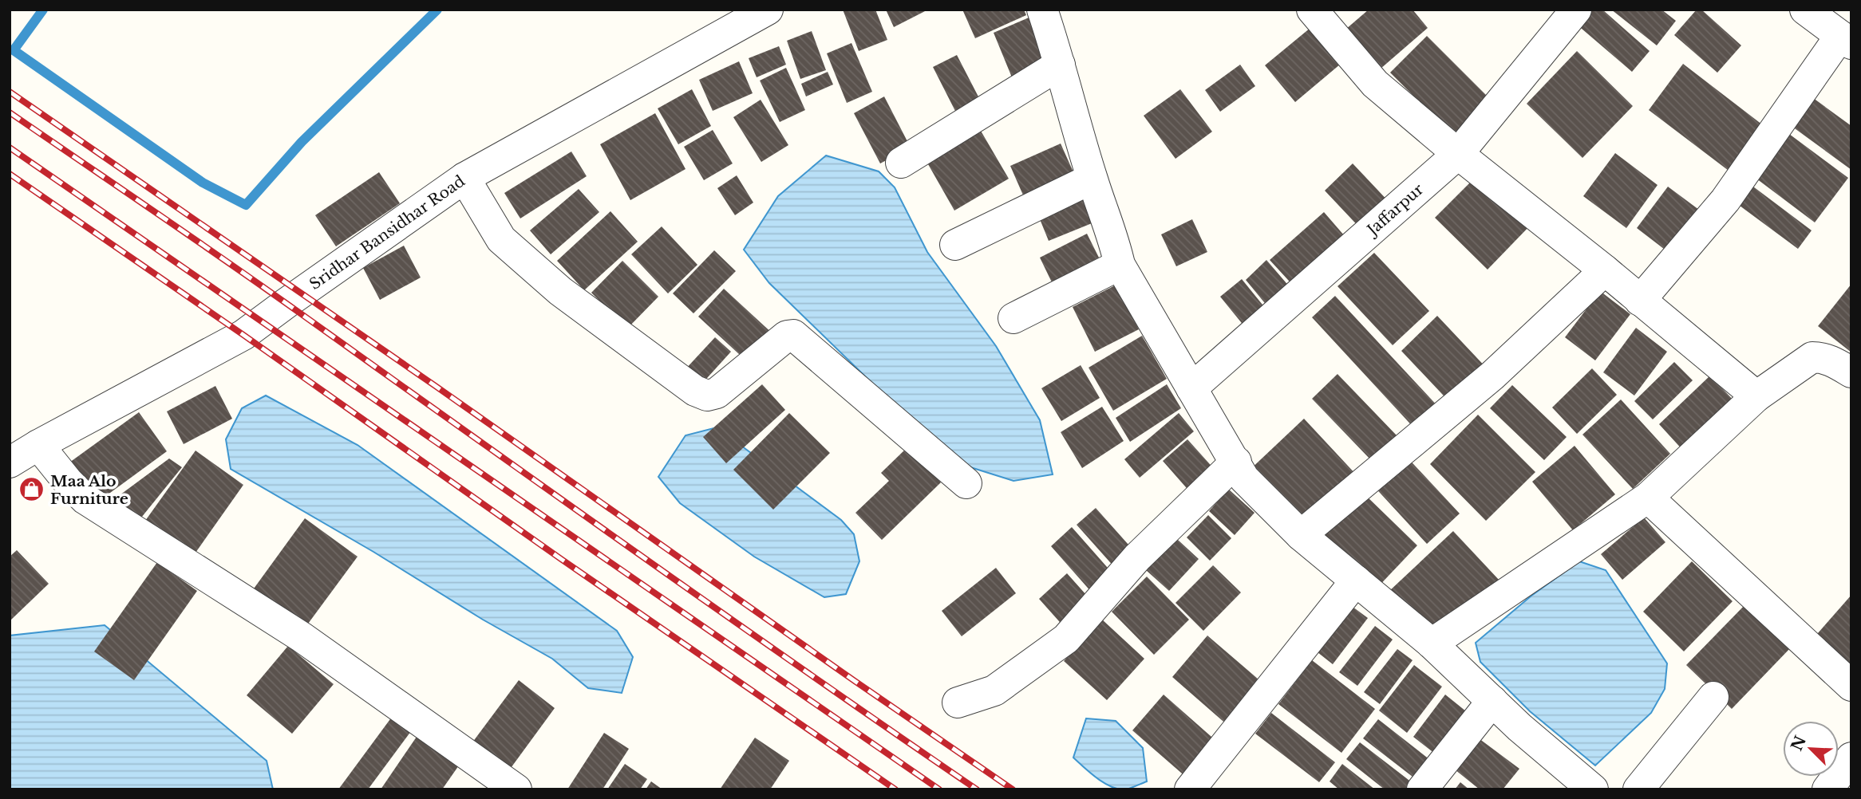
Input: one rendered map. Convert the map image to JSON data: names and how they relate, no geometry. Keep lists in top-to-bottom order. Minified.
{"streets":{"street":["Jaffarpur","Sridhar Bansidhar Road"]},"places":{"shop":["Maa Alo Furniture"]},"north":"top left"}
